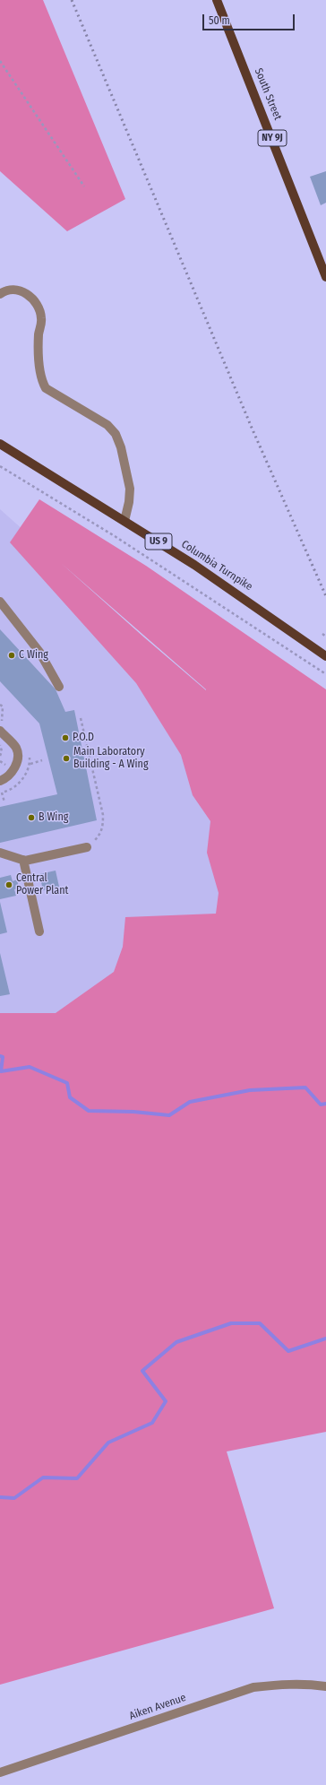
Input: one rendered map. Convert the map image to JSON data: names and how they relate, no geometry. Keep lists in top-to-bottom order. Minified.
{"streets":{"main road":["South Street","NY 9J","US 9","Columbia Turnpike"],"street":["Aiken Avenue"]},"places":["C Wing","P.O.D","Main Laboratory Building - A Wing","B Wing","Central Power Plant"],"scale_bar":"50 m"}
